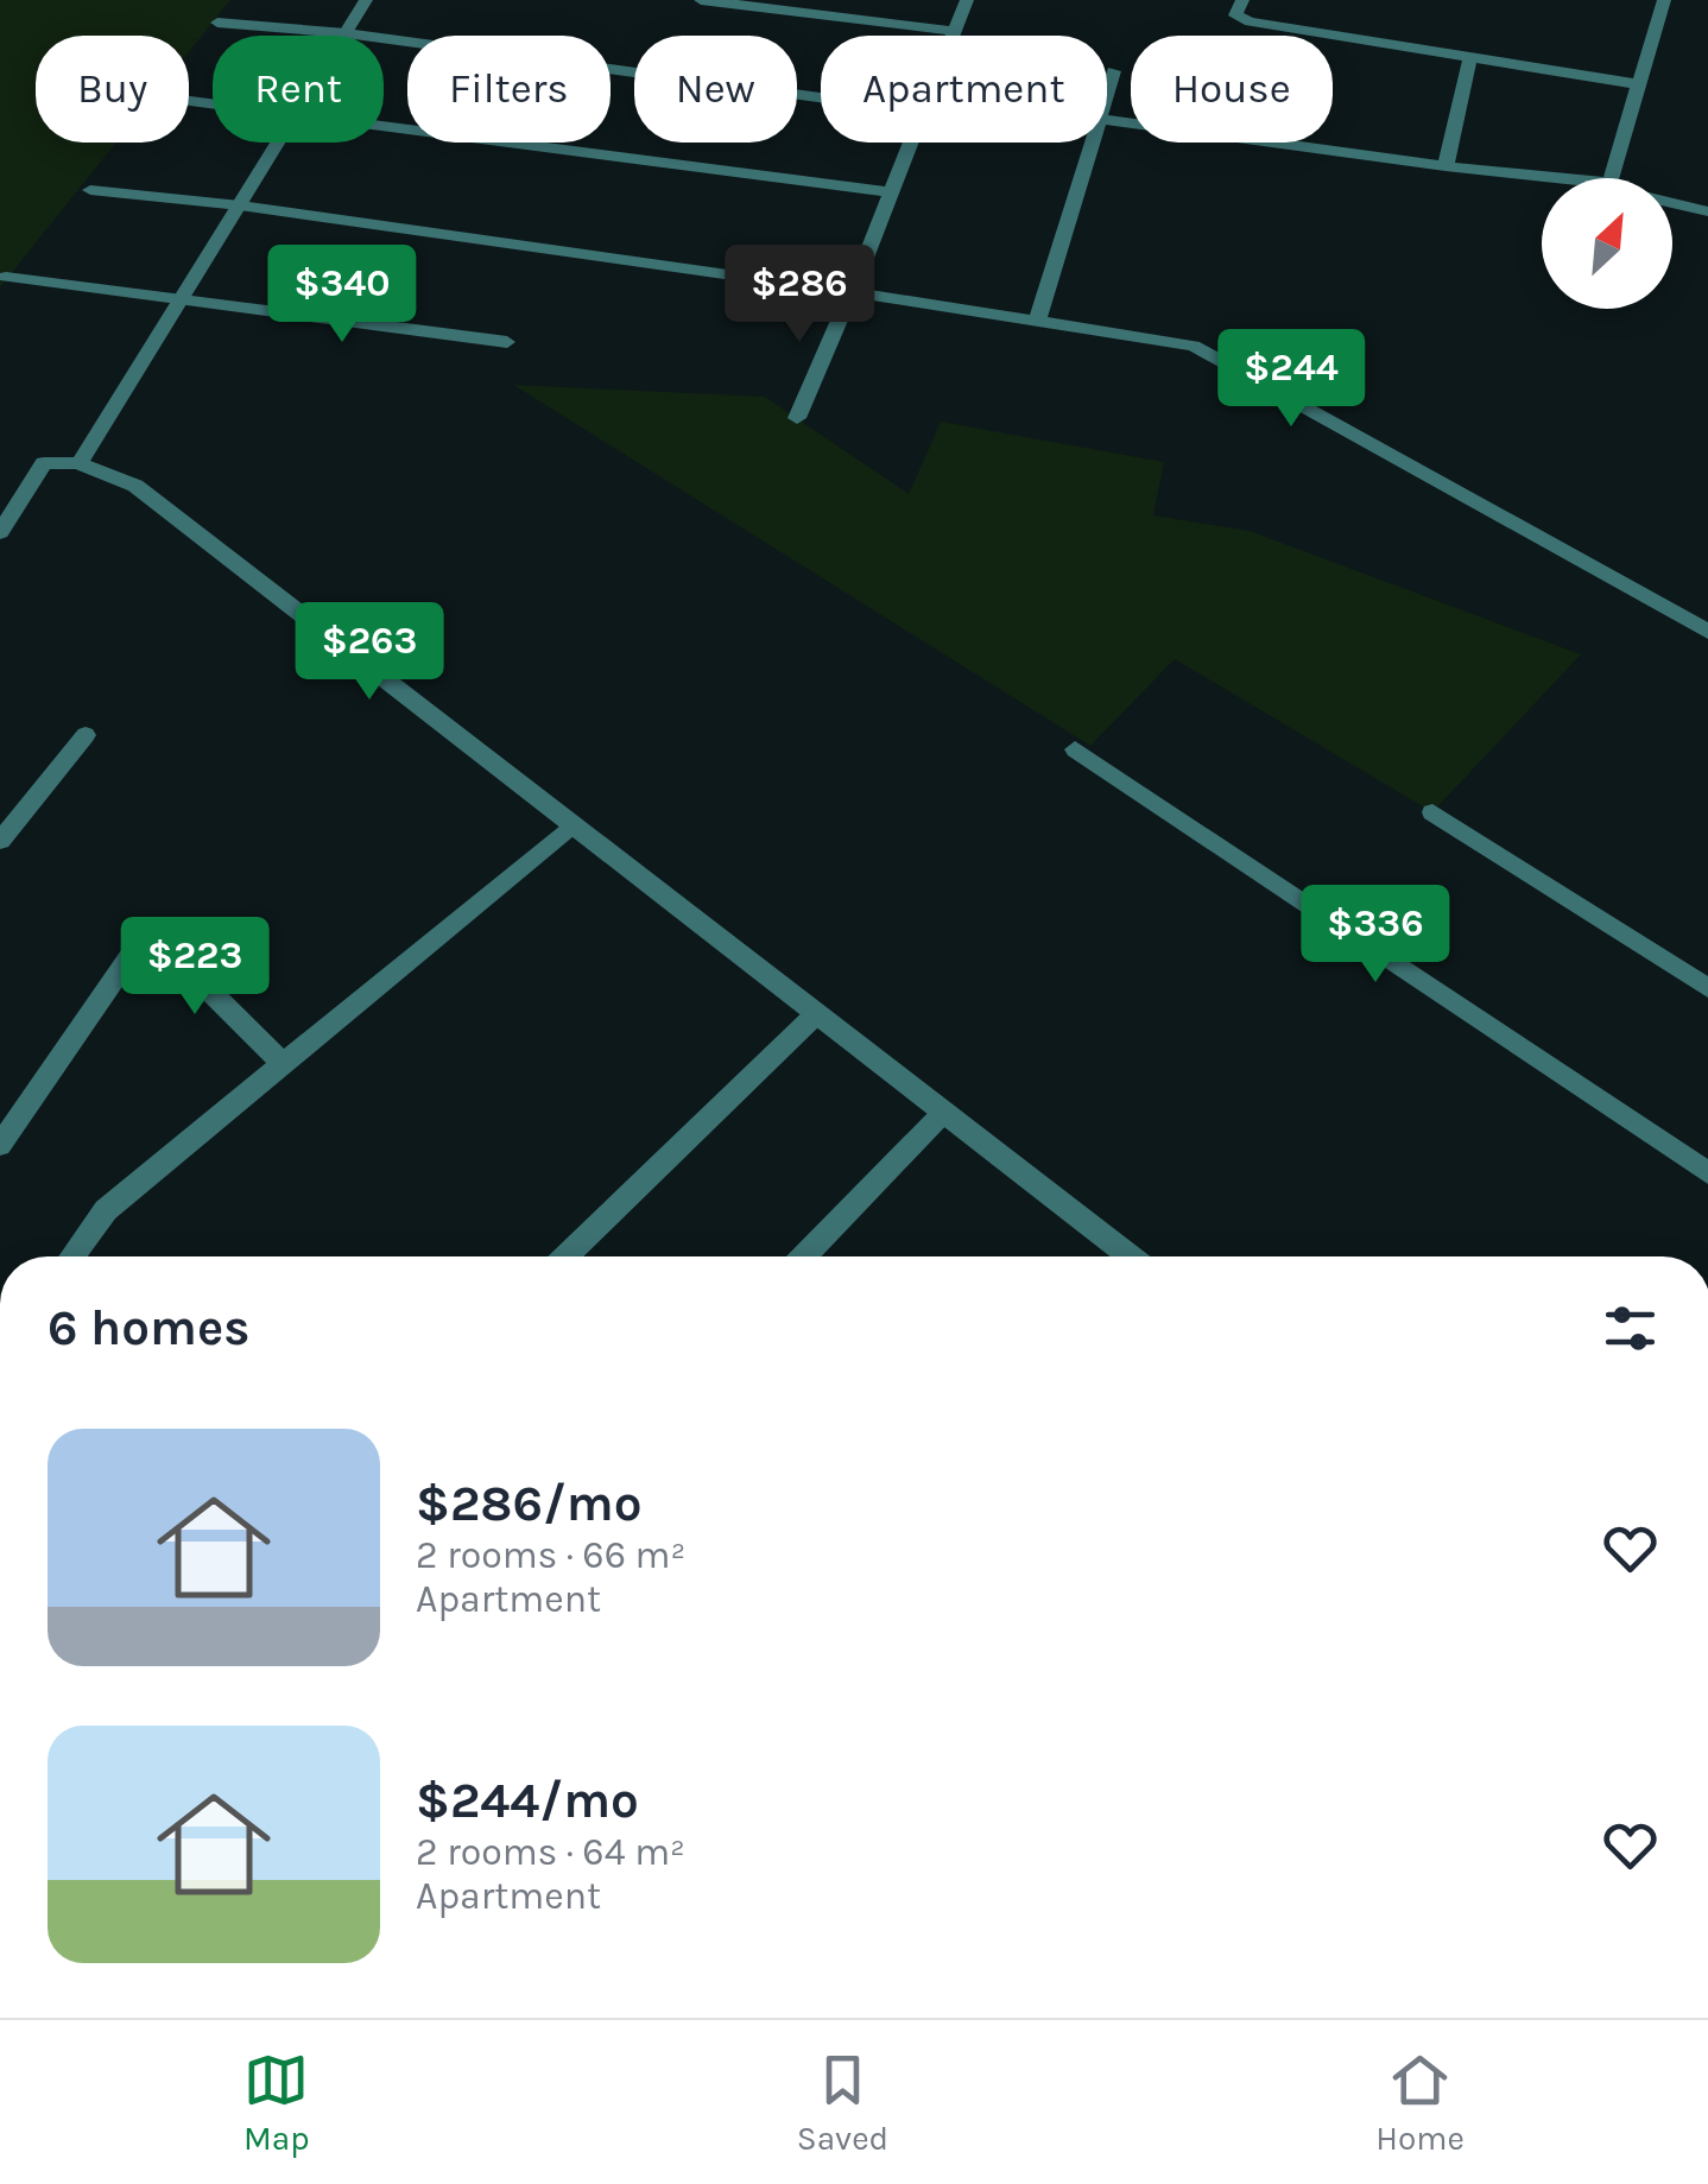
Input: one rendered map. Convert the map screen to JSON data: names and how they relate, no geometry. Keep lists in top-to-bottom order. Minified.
{"north":"top right","page":{"chip":["Buy","Rent","Filters","New","Apartment","House"],"price":["$340","$286","$244","$263","$336","$223"],"heading":"6 homes","list":[{"name":"$286/mo","note":"2 rooms · 66 m² · Apartment"},{"name":"$244/mo","note":"2 rooms · 64 m² · Apartment"}],"tabs":["Map","Saved","Home"]}}
